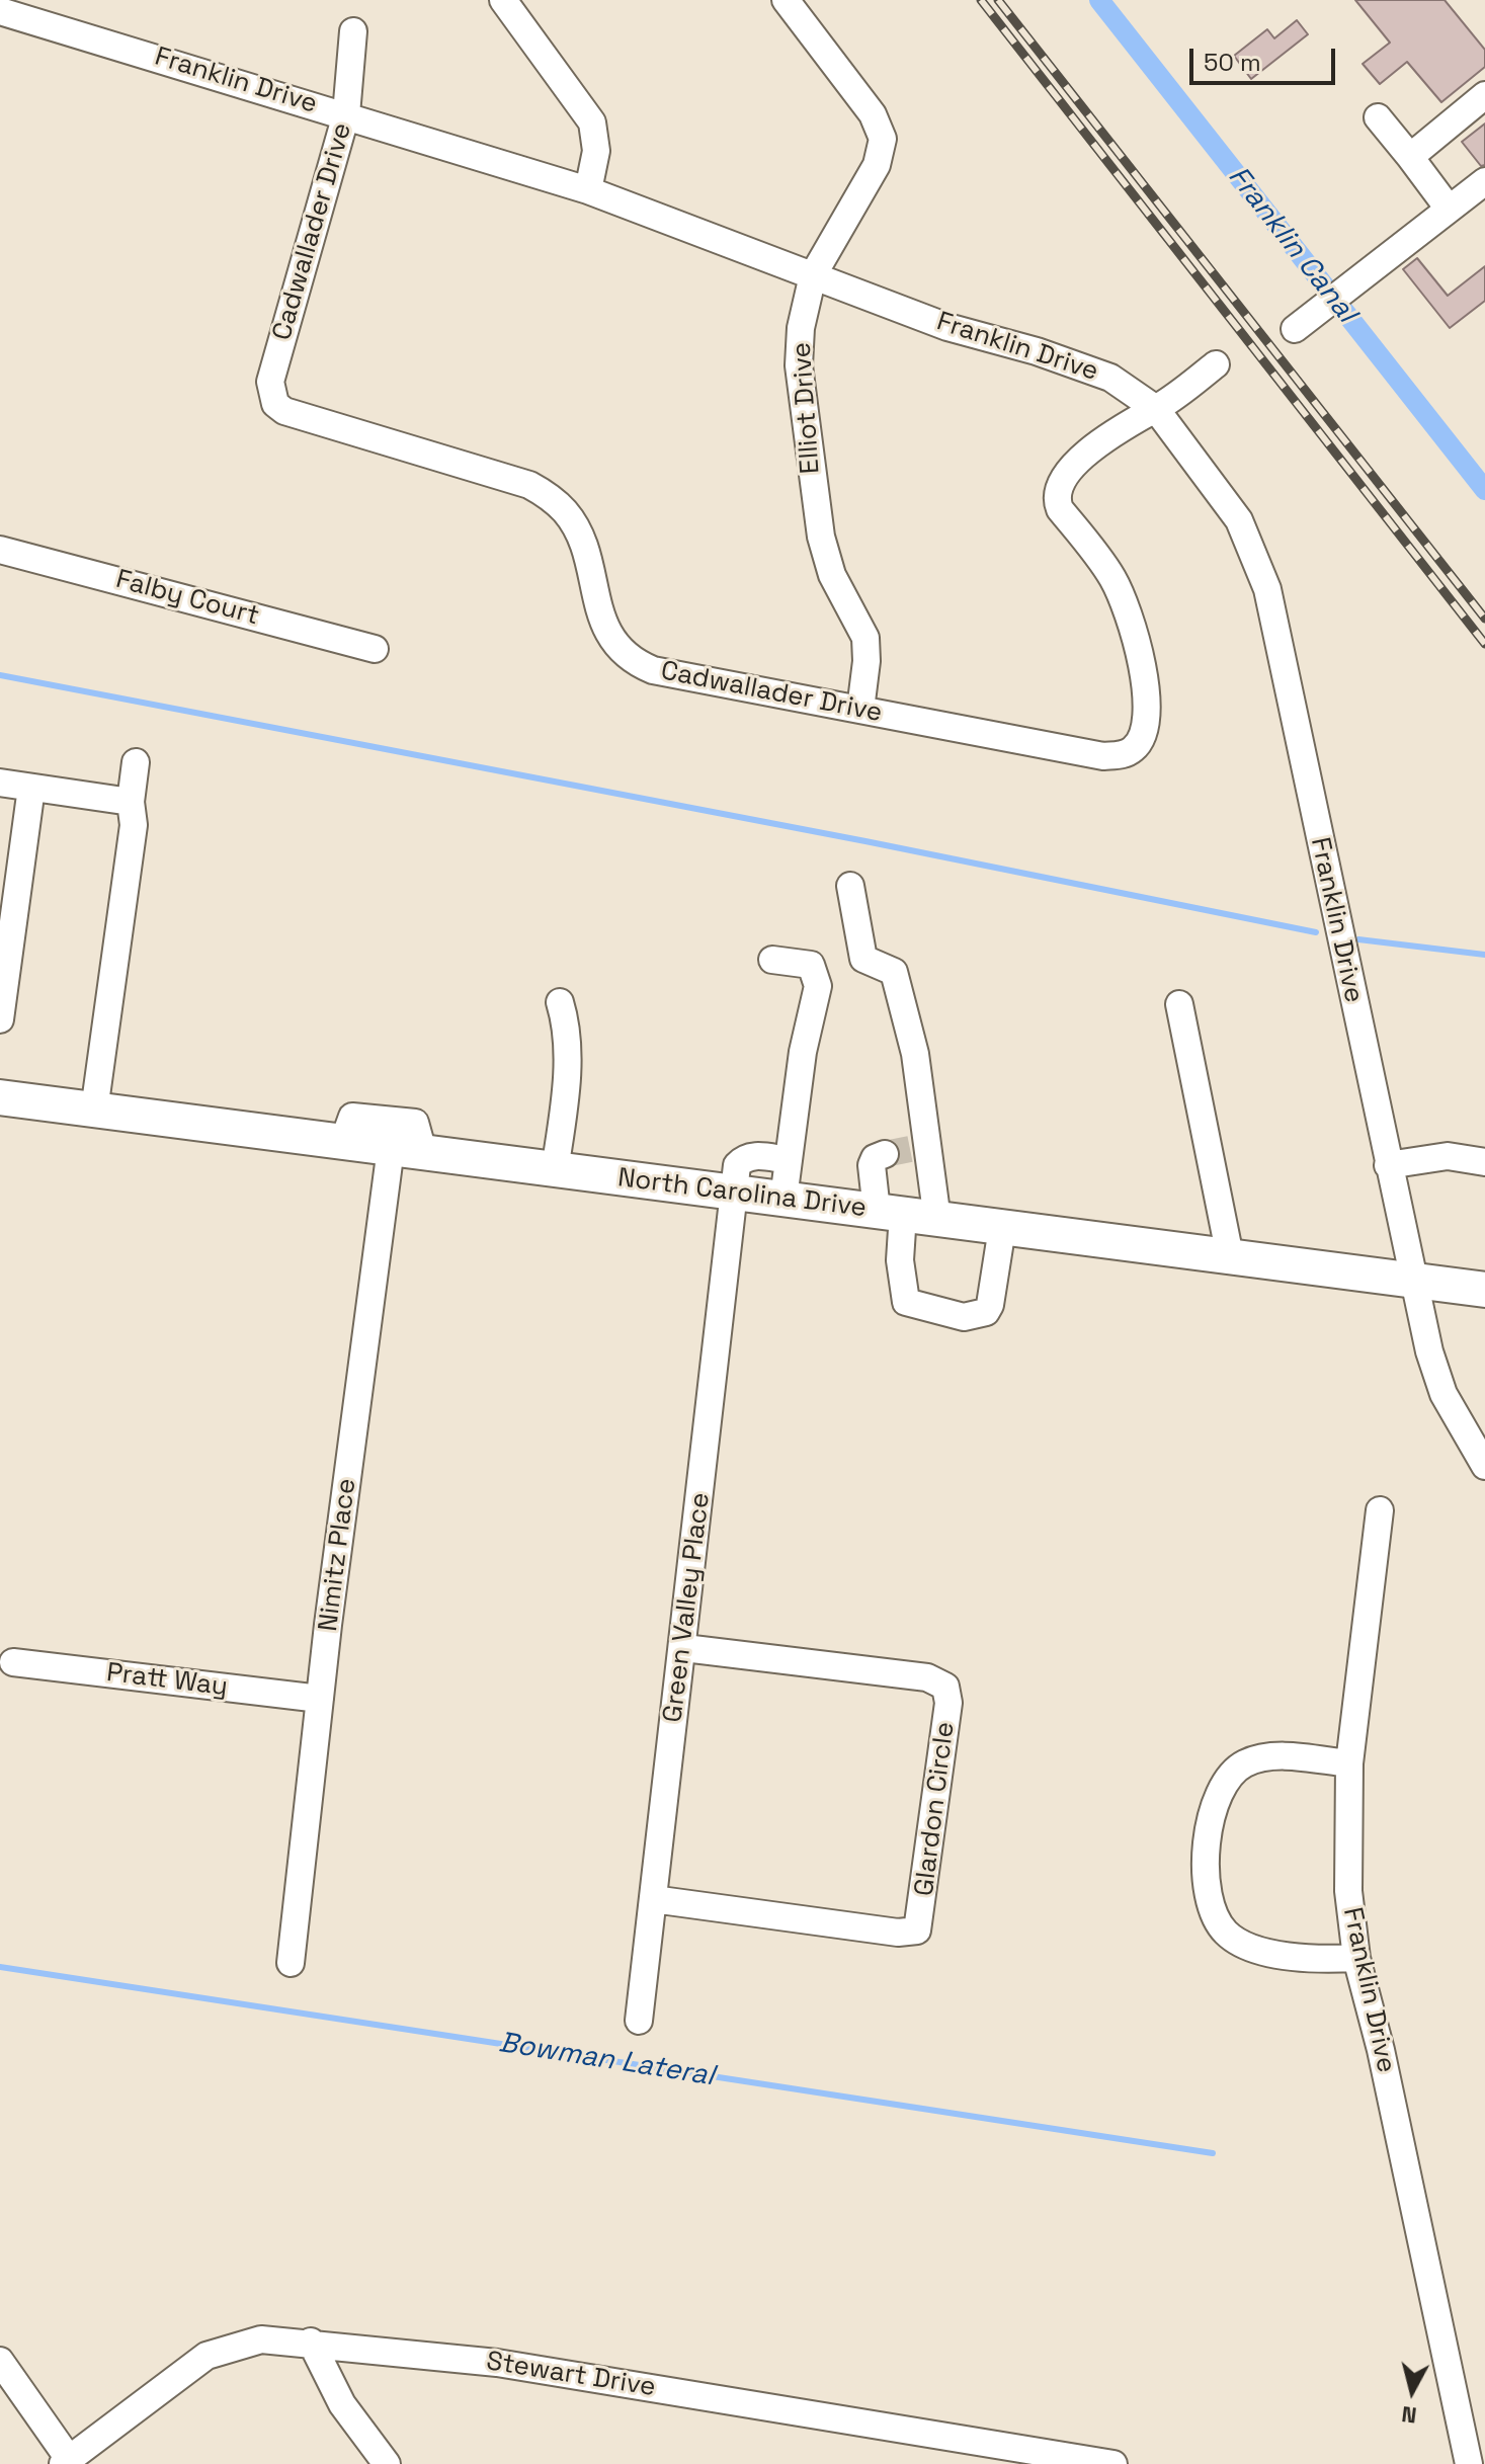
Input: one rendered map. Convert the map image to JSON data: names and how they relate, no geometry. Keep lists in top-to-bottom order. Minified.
{"streets":{"main road":["North Carolina Drive"],"street":["Franklin Drive","Cadwallader Drive","Elliot Drive","Falby Court","Nimitz Place","Green Valley Place","Pratt Way","Glardon Circle","Stewart Drive"]},"crossings":[["Franklin Drive","Cadwallader Drive"],["Franklin Drive","Elliot Drive"],["Franklin Drive","North Carolina Drive"],["Cadwallader Drive","Elliot Drive"],["North Carolina Drive","Nimitz Place"],["North Carolina Drive","Green Valley Place"],["Nimitz Place","Pratt Way"],["Green Valley Place","Glardon Circle"]],"water":["Franklin Canal","Bowman Lateral"],"scale_bar":"50 m","north":"bottom"}
